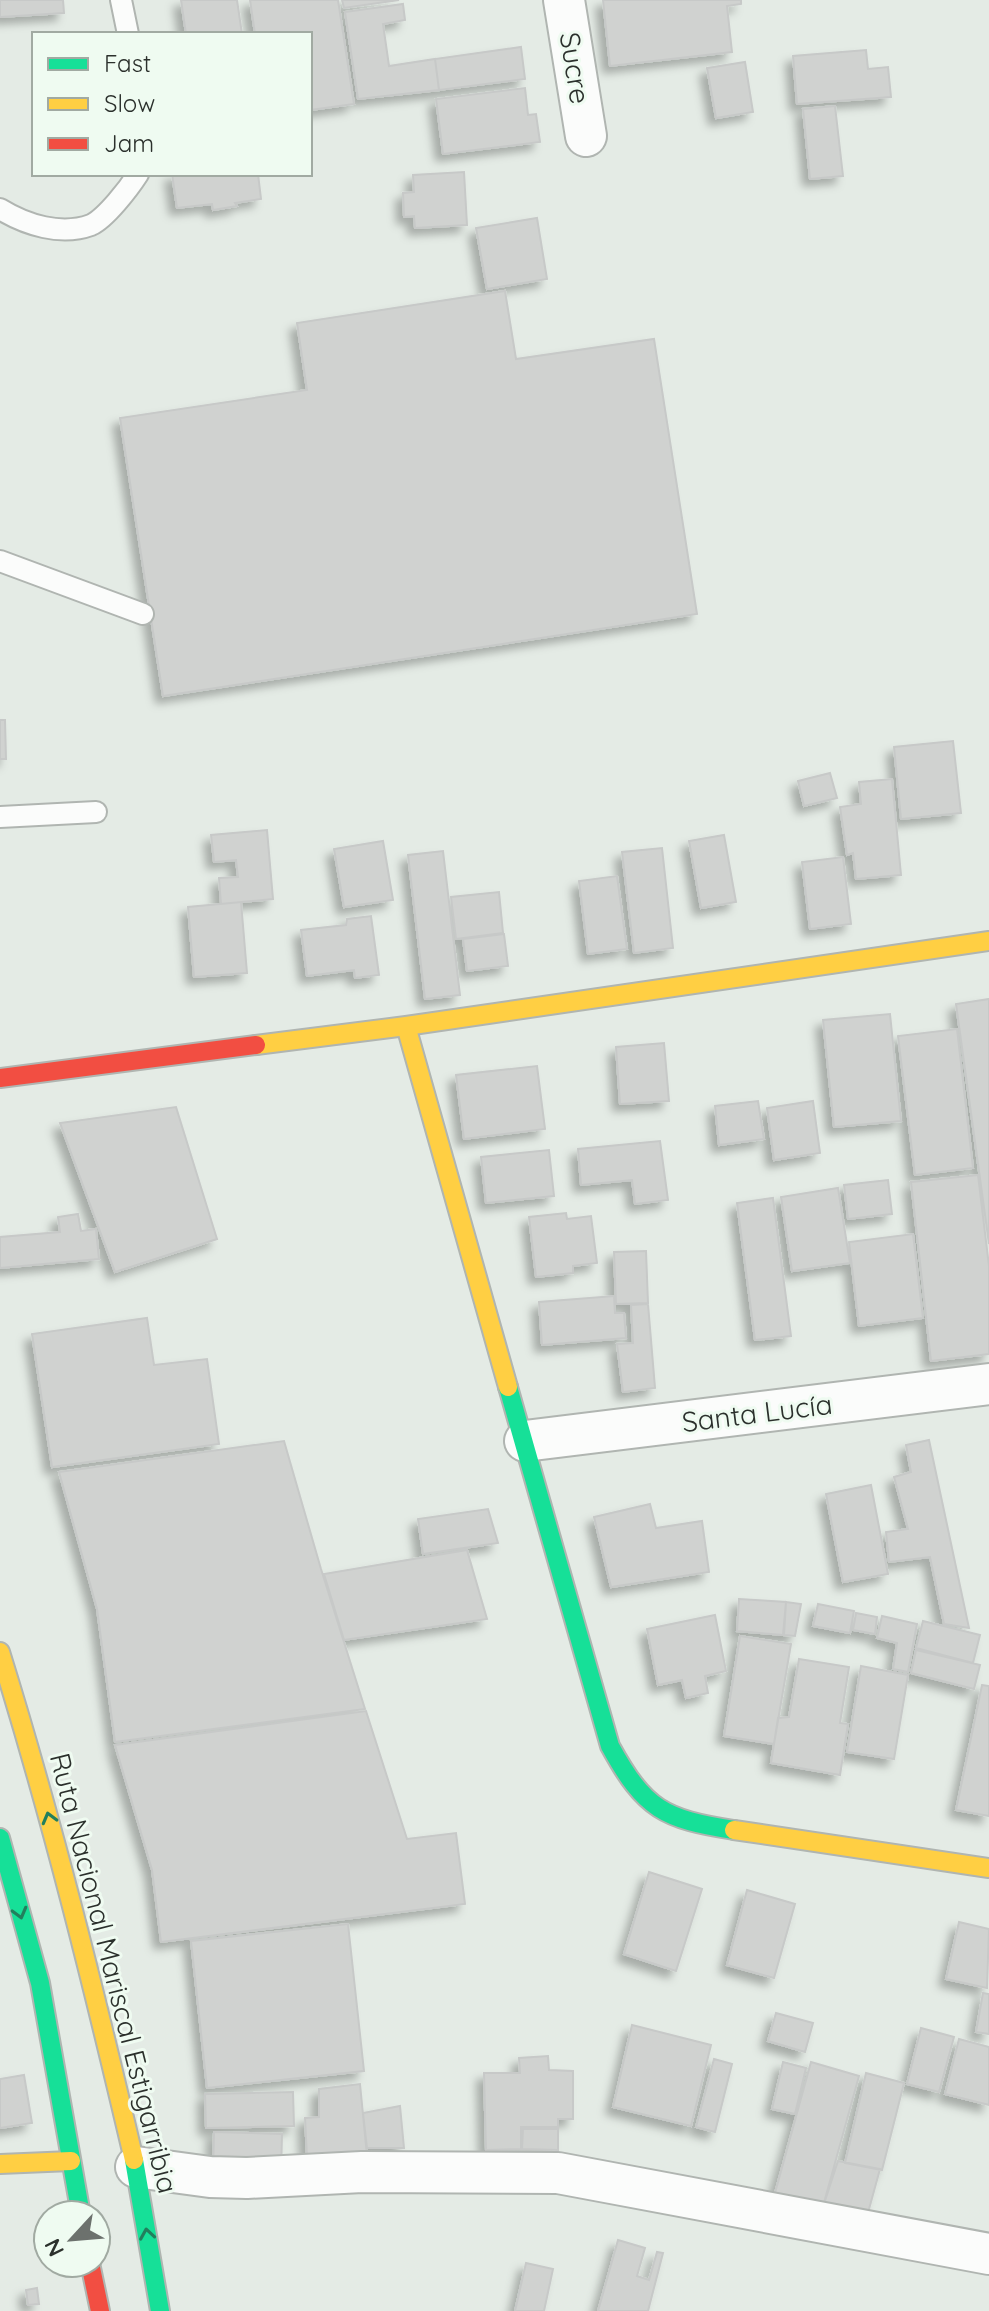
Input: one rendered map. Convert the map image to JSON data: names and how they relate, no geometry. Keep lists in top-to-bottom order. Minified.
{"streets":{"main road":["Ruta Nacional Mariscal Estigarribia"],"street":["Sucre","Santa Lucía"]},"legend":["Fast","Slow","Jam"],"north":"bottom left"}
